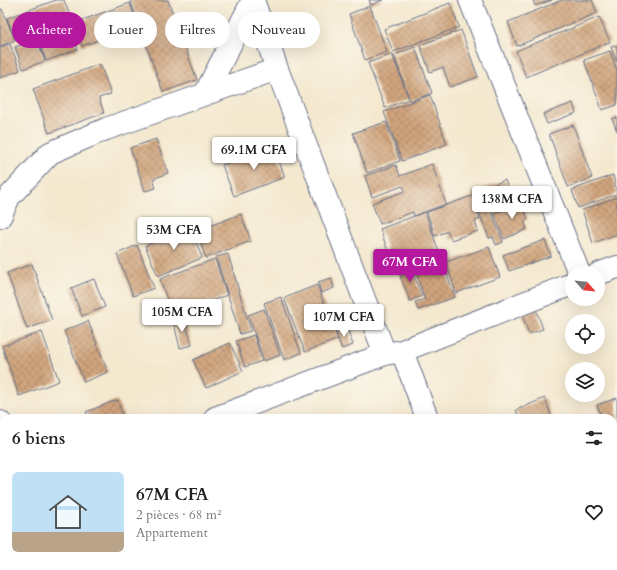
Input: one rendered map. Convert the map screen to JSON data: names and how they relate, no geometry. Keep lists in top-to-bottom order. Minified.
{"north":"bottom right","page":{"chip":["Acheter","Louer","Filtres","Nouveau"],"price":["69.1M CFA","138M CFA","53M CFA","67M CFA","105M CFA","107M CFA"],"heading":"6 biens","list":[{"name":"67M CFA","note":"2 pièces · 68 m² · Appartement"}]}}
